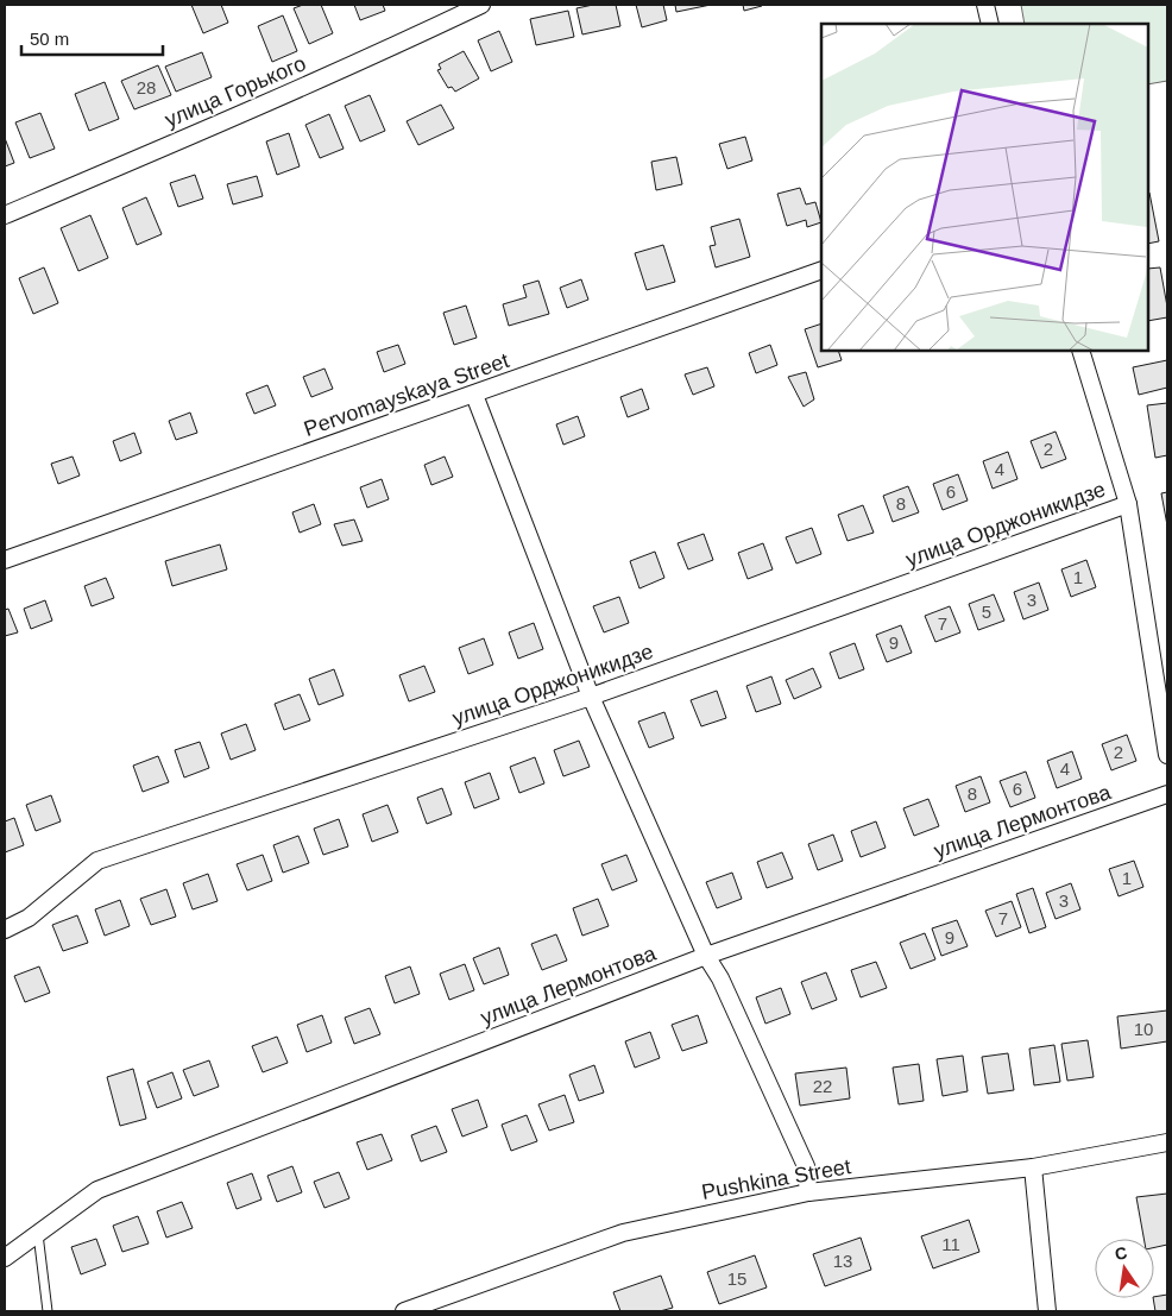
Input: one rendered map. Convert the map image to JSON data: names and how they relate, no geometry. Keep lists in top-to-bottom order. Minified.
{"streets":{"street":["улица Горького","Pervomayskaya Street","улица Орджоникидзе","улица Лермонтова","Pushkina Street"]},"house_numbers":["28","2","4","6","8","1","3","5","7","9","2","4","6","8","1","3","7","9","10","22","11","13","15"],"scale_bar":"50 m","north":"top"}
